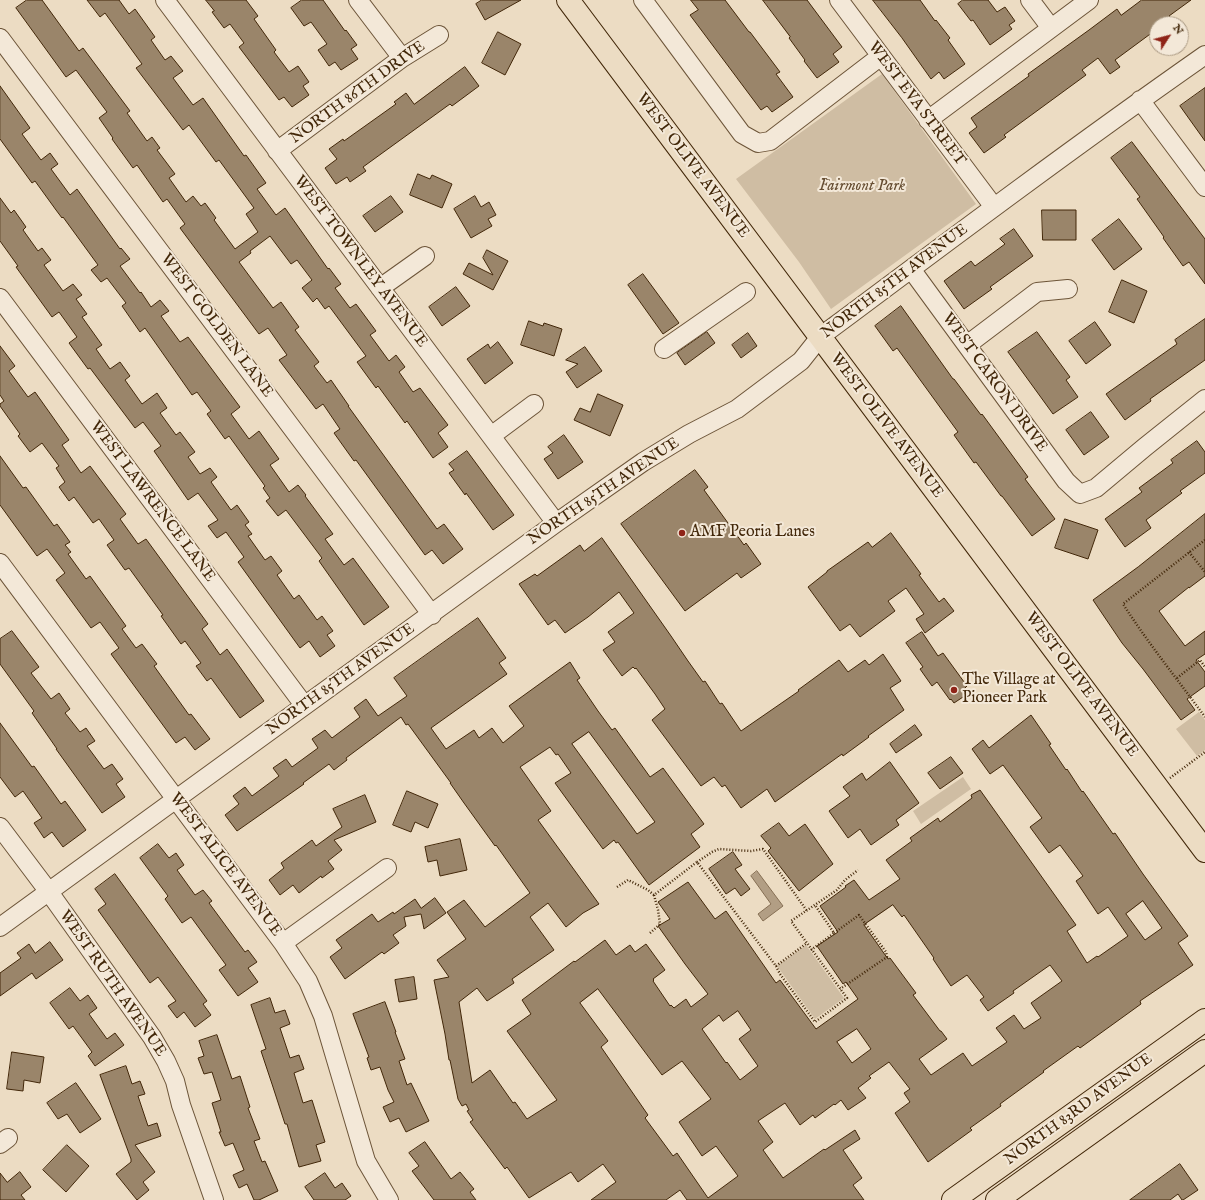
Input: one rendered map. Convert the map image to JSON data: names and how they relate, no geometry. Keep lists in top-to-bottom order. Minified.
{"streets":{"main road":["WEST OLIVE AVENUE","NORTH 83RD AVENUE"],"street":["NORTH 86TH DRIVE","WEST EVA STREET","WEST TOWNLEY AVENUE","NORTH 85TH AVENUE","WEST GOLDEN LANE","WEST CARON DRIVE","WEST LAWRENCE LANE","WEST ALICE AVENUE","WEST RUTH AVENUE"]},"crossings":[["NORTH 86TH DRIVE","WEST TOWNLEY AVENUE"],["WEST EVA STREET","NORTH 85TH AVENUE"],["WEST OLIVE AVENUE","NORTH 85TH AVENUE"],["WEST TOWNLEY AVENUE","NORTH 85TH AVENUE"],["NORTH 85TH AVENUE","WEST GOLDEN LANE"],["NORTH 85TH AVENUE","WEST CARON DRIVE"],["NORTH 85TH AVENUE","WEST LAWRENCE LANE"],["NORTH 85TH AVENUE","WEST ALICE AVENUE"],["NORTH 85TH AVENUE","WEST RUTH AVENUE"]],"parks":["Fairmont Park"],"places":["AMF Peoria Lanes","The Village at Pioneer Park"],"north":"top right"}
